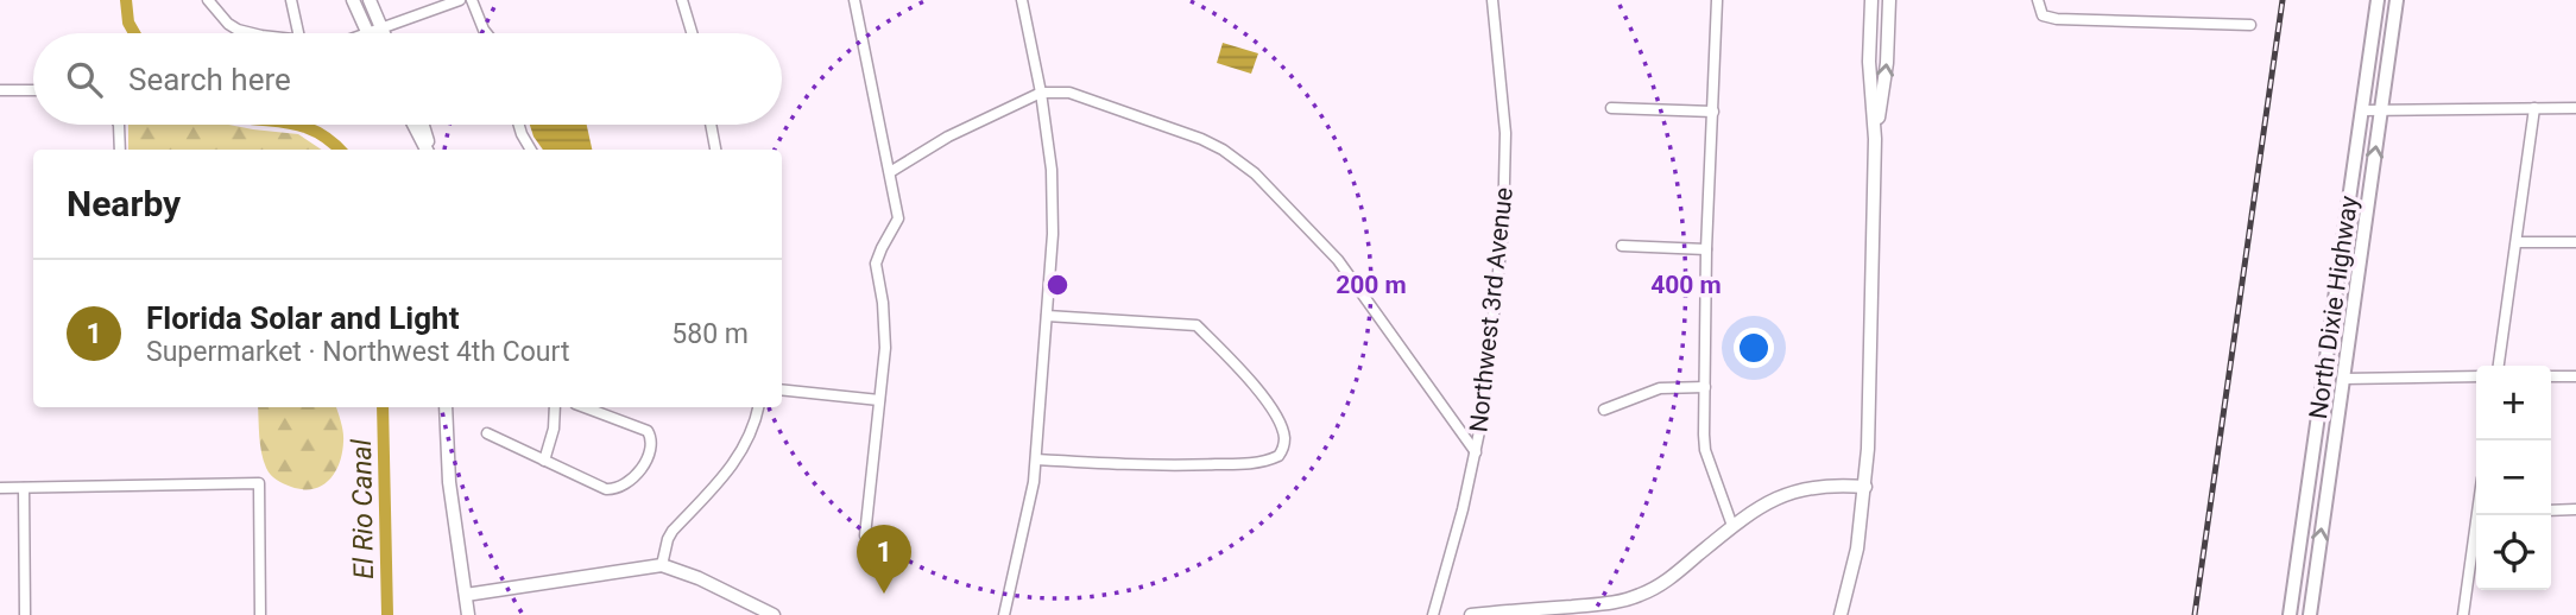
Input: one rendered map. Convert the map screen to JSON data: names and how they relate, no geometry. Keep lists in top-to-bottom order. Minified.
{"streets":{"main road":["North Dixie Highway"],"street":["Northwest 3rd Avenue"]},"water":["El Rio Canal"],"page":{"search":"Search here","heading":"Nearby","list":[{"mark":"1","name":"Florida Solar and Light","note":"Supermarket · Northwest 4th Court","value":"580 m"}],"map_buttons":["+","−"],"pins":"1"},"rings":["200 m","400 m"]}
